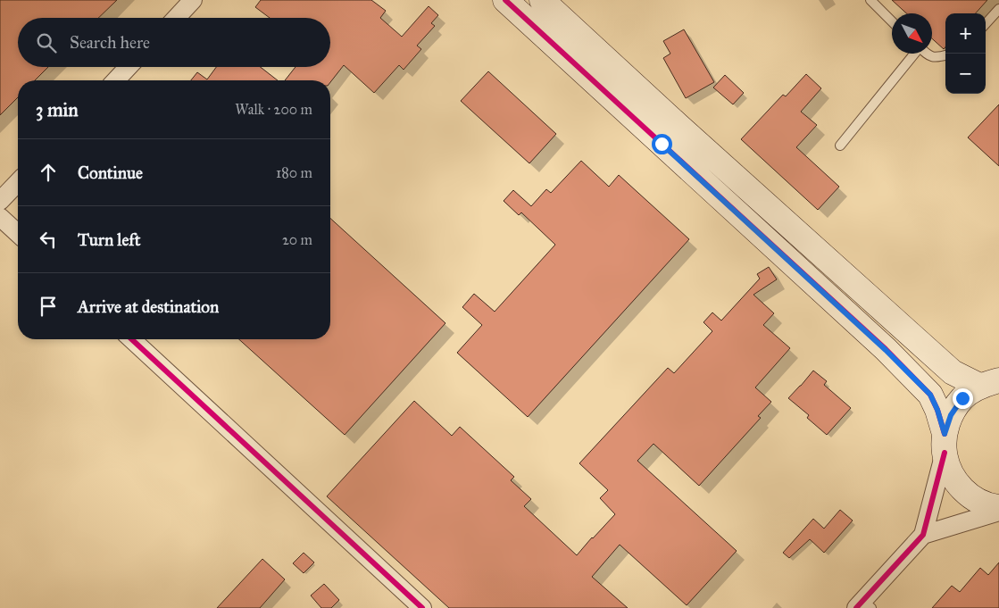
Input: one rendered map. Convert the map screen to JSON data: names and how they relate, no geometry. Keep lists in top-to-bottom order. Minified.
{"north":"bottom right","page":{"map_buttons":["+","−"],"search":"Search here","heading":["3 min","Walk · 200 m"],"list":[["Continue","180 m"],["Turn left","20 m"],"Arrive at destination"]}}
